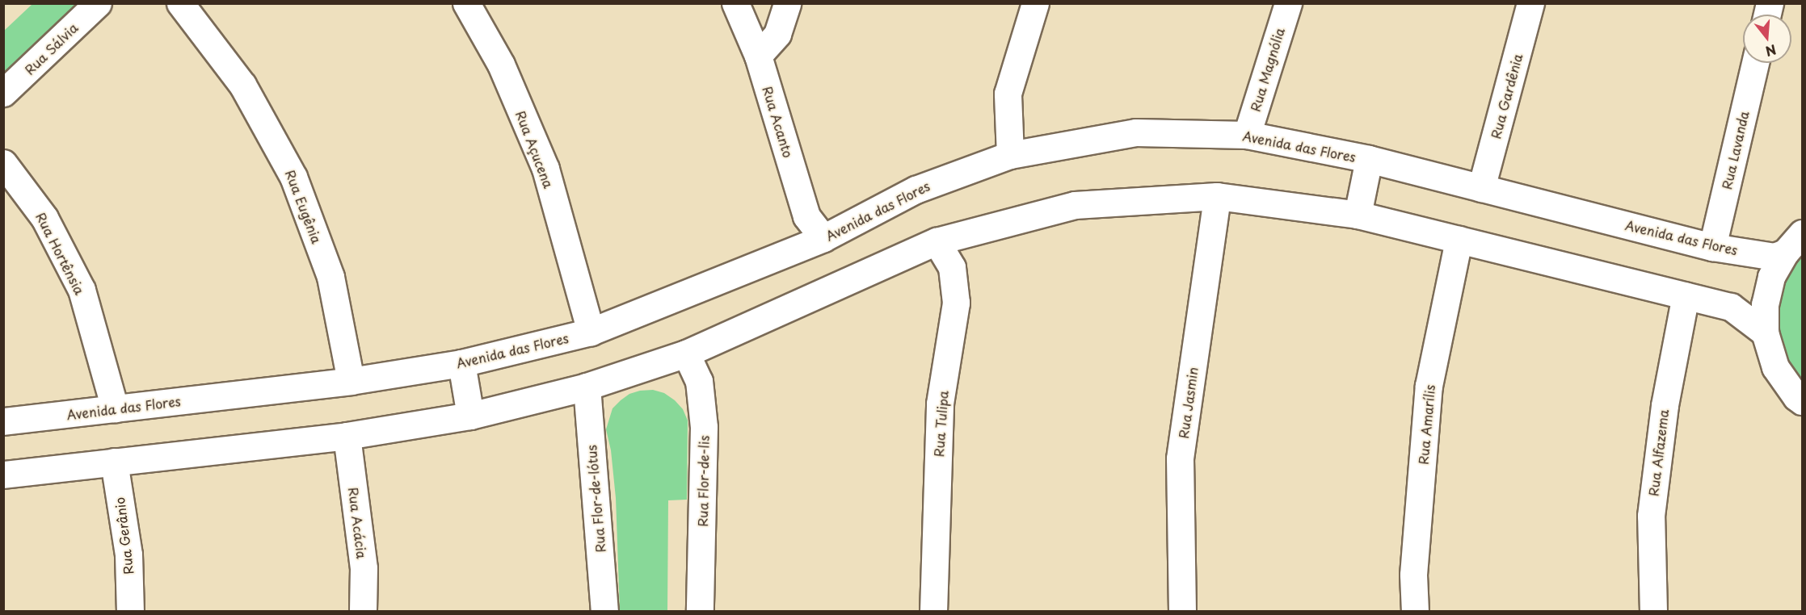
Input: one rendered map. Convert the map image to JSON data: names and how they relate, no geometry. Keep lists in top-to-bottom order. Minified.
{"streets":{"street":["Rua Sálvia","Rua Magnólia","Rua Gardênia","Rua Acanto","Avenida das Flores","Rua Açucena","Rua Lavanda","Rua Eugênia","Rua Hortênsia","Rua Jasmin","Rua Tulipa","Rua Amarílis","Rua Alfazema","Rua Flor-de-lis","Rua Flor-de-lótus","Rua Acácia","Rua Gerânio"]},"crossings":[["Rua Magnólia","Avenida das Flores"],["Rua Gardênia","Avenida das Flores"],["Rua Acanto","Avenida das Flores"],["Avenida das Flores","Rua Açucena"],["Avenida das Flores","Rua Lavanda"],["Avenida das Flores","Rua Eugênia"],["Avenida das Flores","Rua Hortênsia"]],"north":"bottom"}
